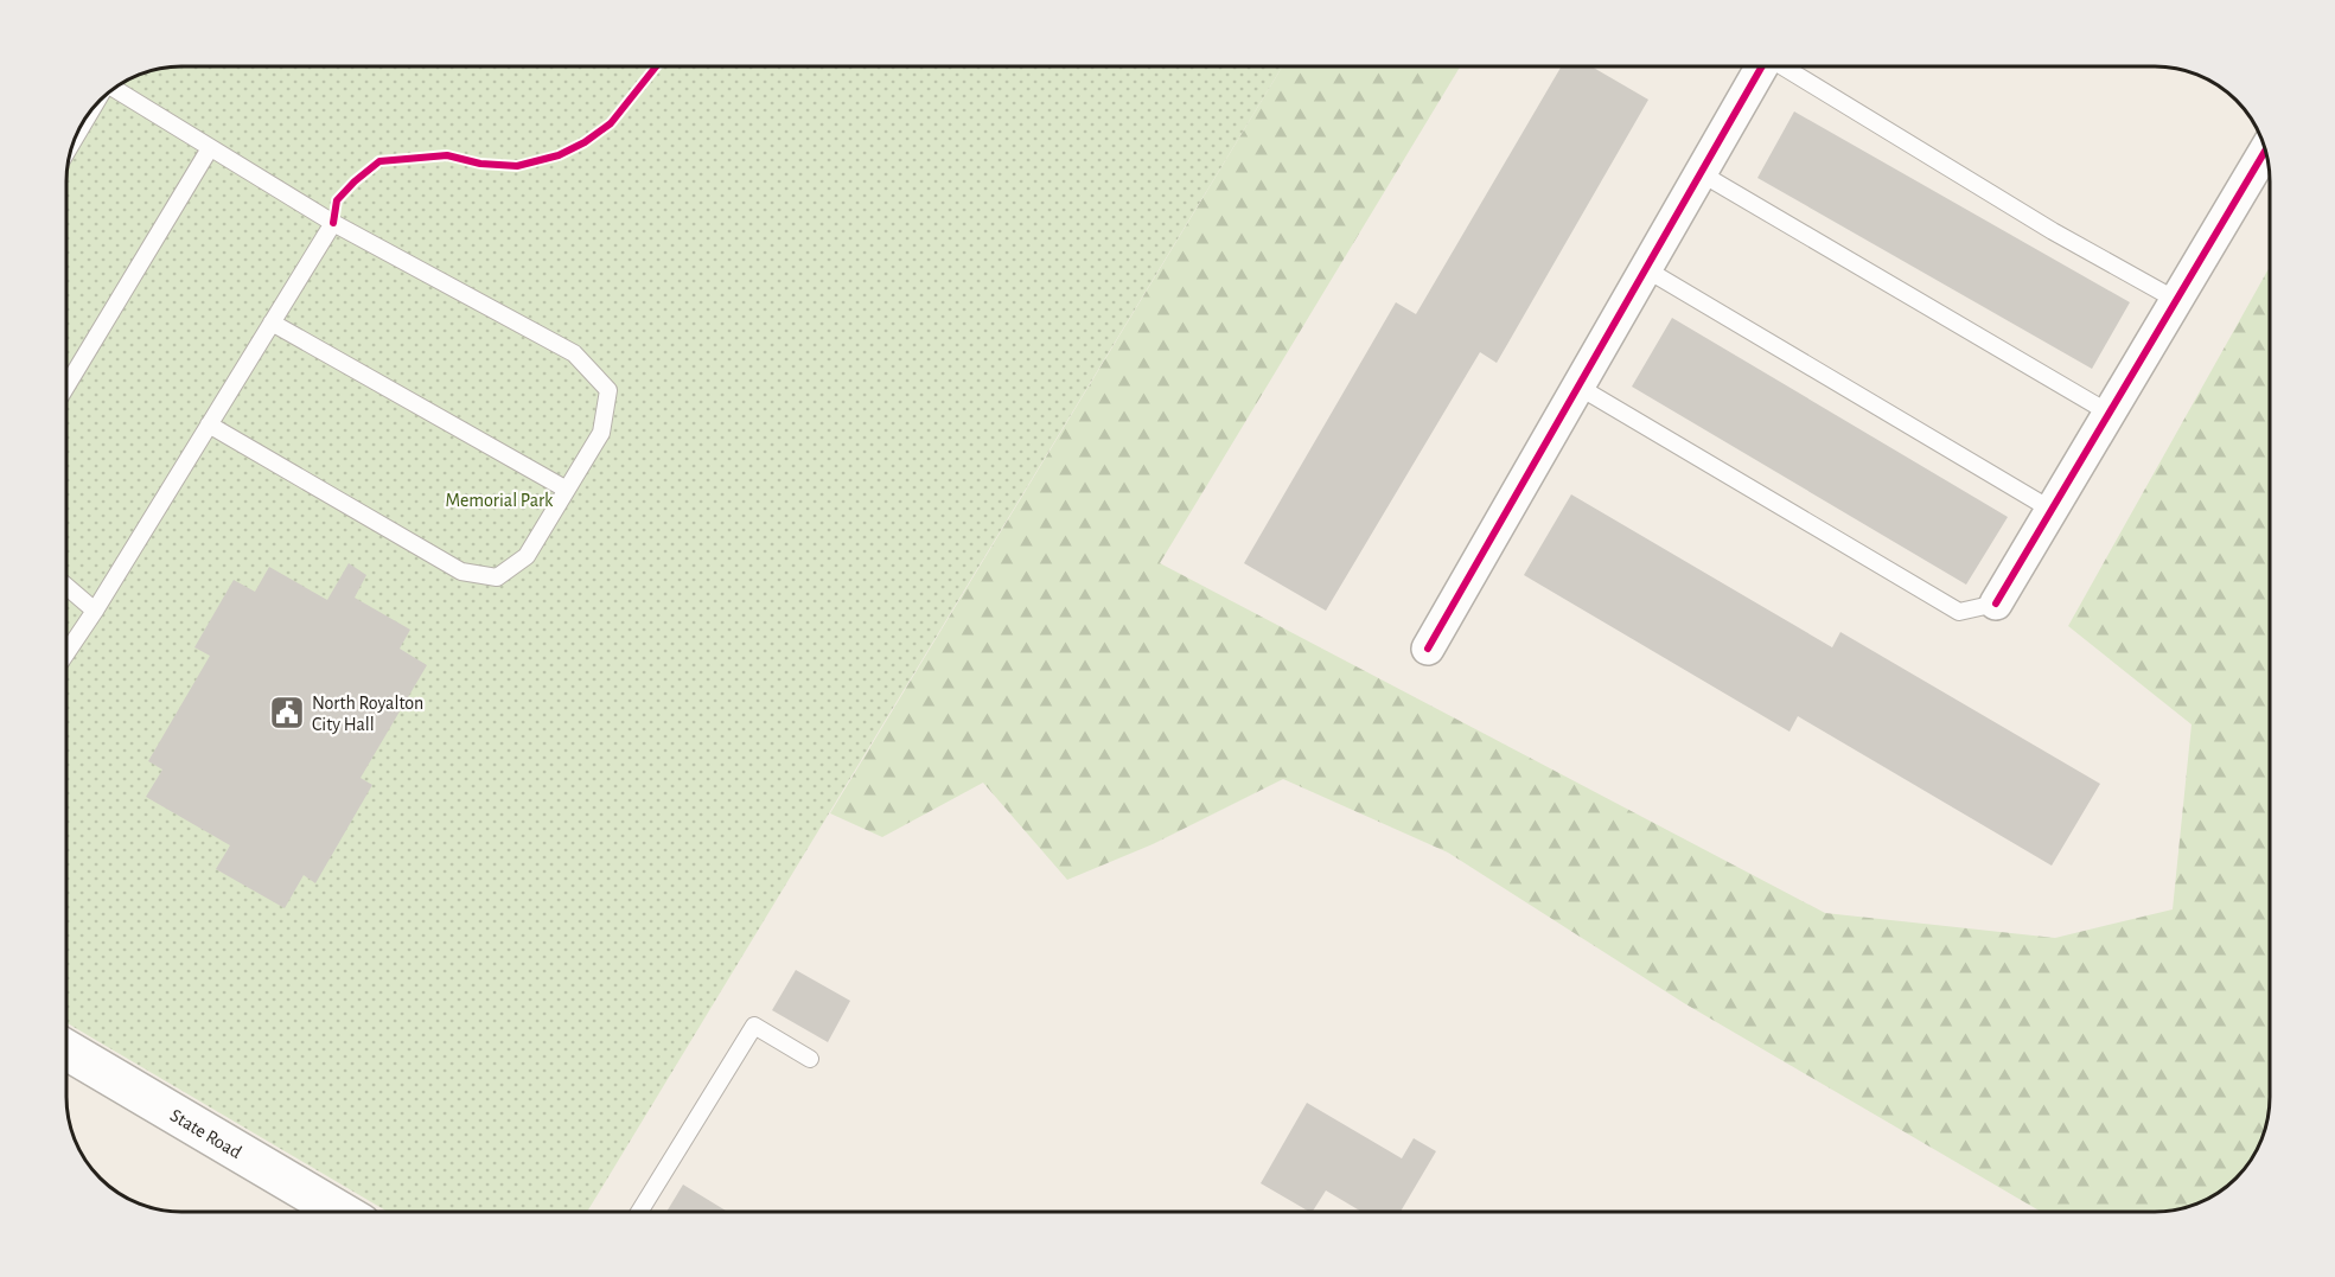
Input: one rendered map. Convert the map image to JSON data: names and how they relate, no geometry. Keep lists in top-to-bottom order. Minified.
{"streets":{"main road":["State Road"]},"parks":["Memorial Park"],"places":{"public building":["North Royalton City Hall"]}}
